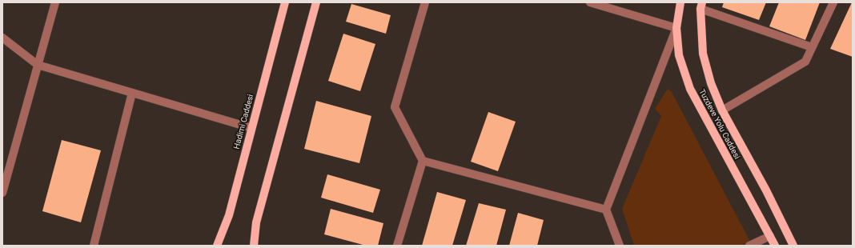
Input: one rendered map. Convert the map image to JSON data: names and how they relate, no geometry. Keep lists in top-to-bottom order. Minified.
{"streets":{"main road":["Hadimi Caddesi","Tuzdeve Yolu Caddesi"]}}
